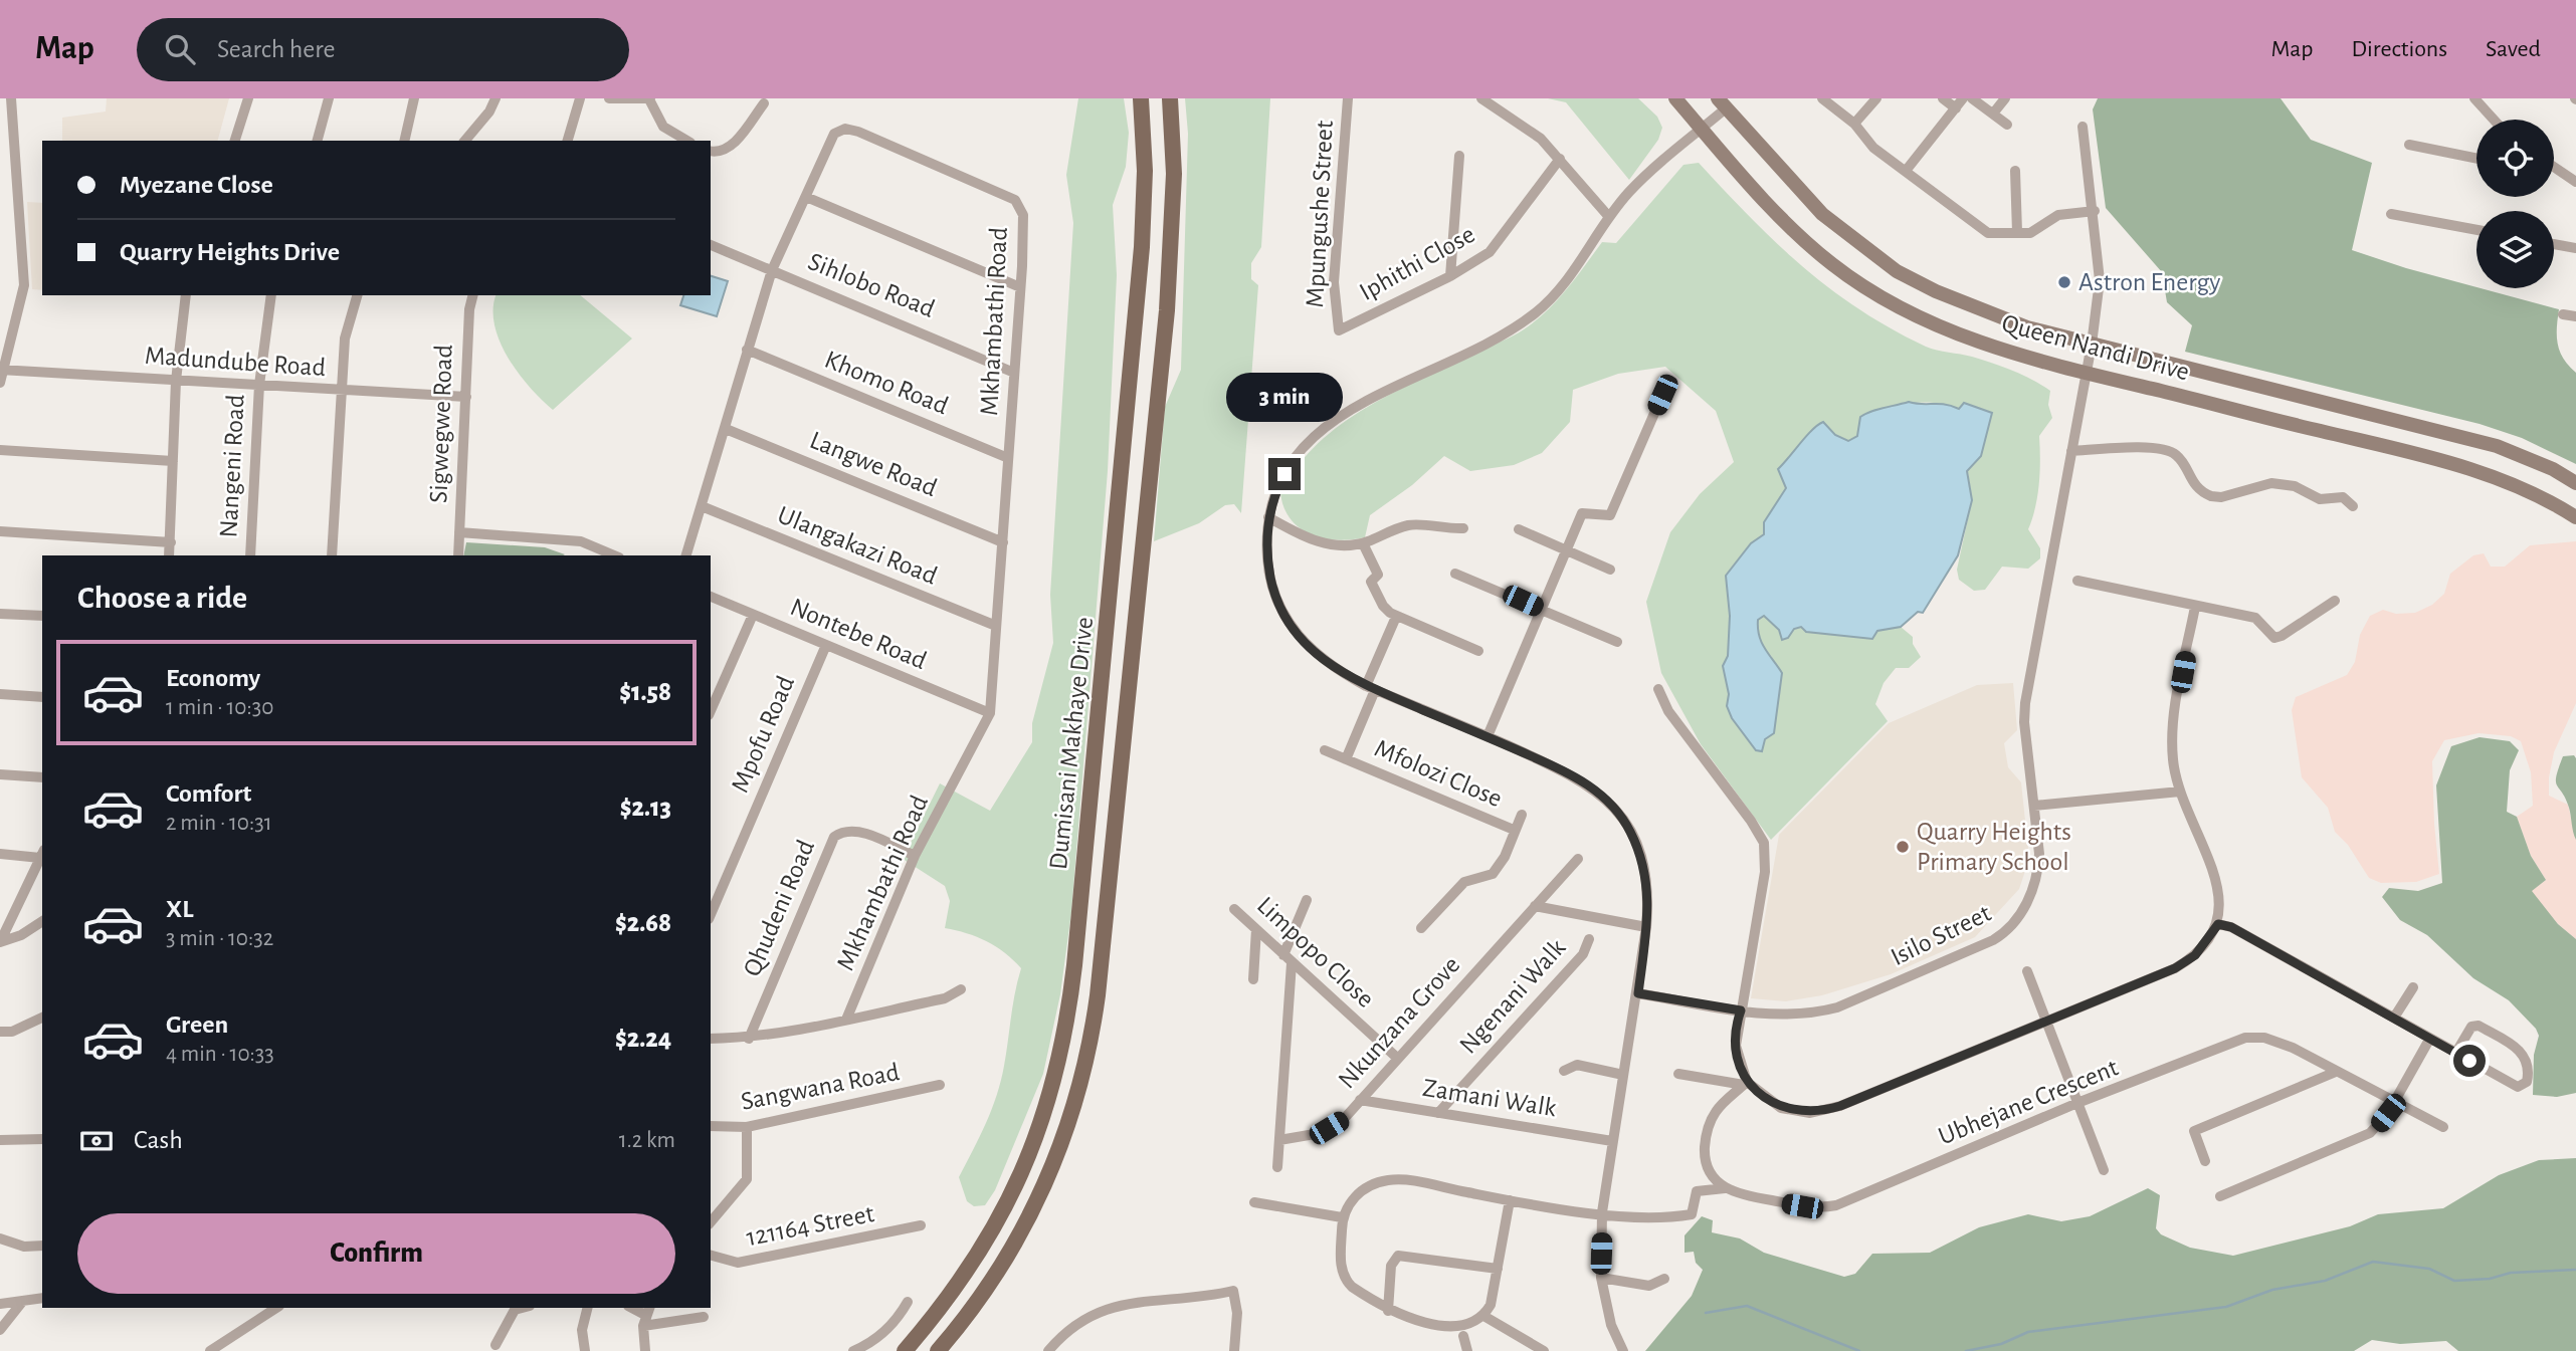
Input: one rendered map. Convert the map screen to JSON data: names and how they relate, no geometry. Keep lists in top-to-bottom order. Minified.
{"streets":{"main road":["Queen Nandi Drive","Dumisani Makhaye Drive"],"street":["Mpungushe Street","Iphithi Close","Sihlobo Road","Mkhambathi Road","Madundube Road","Khomo Road","Sigwegwe Road","Langwe Road","Nangeni Road","Ulangakazi Road","Nontebe Road","Mpofu Road","Mfolozi Close","Qhudeni Road","Isilo Street","Limpopo Close","Ngenani Walk","Nkunzana Grove","Sangwana Road","Zamani Walk","Ubhejane Crescent","121164 Street"]},"crossings":[["Mpungushe Street","Iphithi Close"],["Sihlobo Road","Mkhambathi Road"],["Mkhambathi Road","Khomo Road"],["Mkhambathi Road","Langwe Road"],["Mkhambathi Road","Ulangakazi Road"],["Mkhambathi Road","Nontebe Road"],["Mkhambathi Road","Qhudeni Road"],["Queen Nandi Drive","Isilo Street"],["Madundube Road","Sigwegwe Road"],["Madundube Road","Nangeni Road"],["Nontebe Road","Mpofu Road"],["Limpopo Close","Nkunzana Grove"],["Ngenani Walk","Zamani Walk"],["Nkunzana Grove","Zamani Walk"]],"places":["Astron Energy","Quarry Heights Primary School"],"page":{"header":"Map","search":"Search here","nav":["Map","Directions","Saved"],"banner":["Myezane Close","Quarry Heights Drive"],"bubble":"3 min","heading":"Choose a ride","list":[{"name":"Economy","note":"1 min · 10:30","value":"$1.58"},{"name":"Comfort","note":"2 min · 10:31","value":"$2.13"},{"name":"XL","note":"3 min · 10:32","value":"$2.68"},{"name":"Green","note":"4 min · 10:33","value":"$2.24"}],"pay":["Cash","1.2 km"],"buttons":"Confirm"}}
